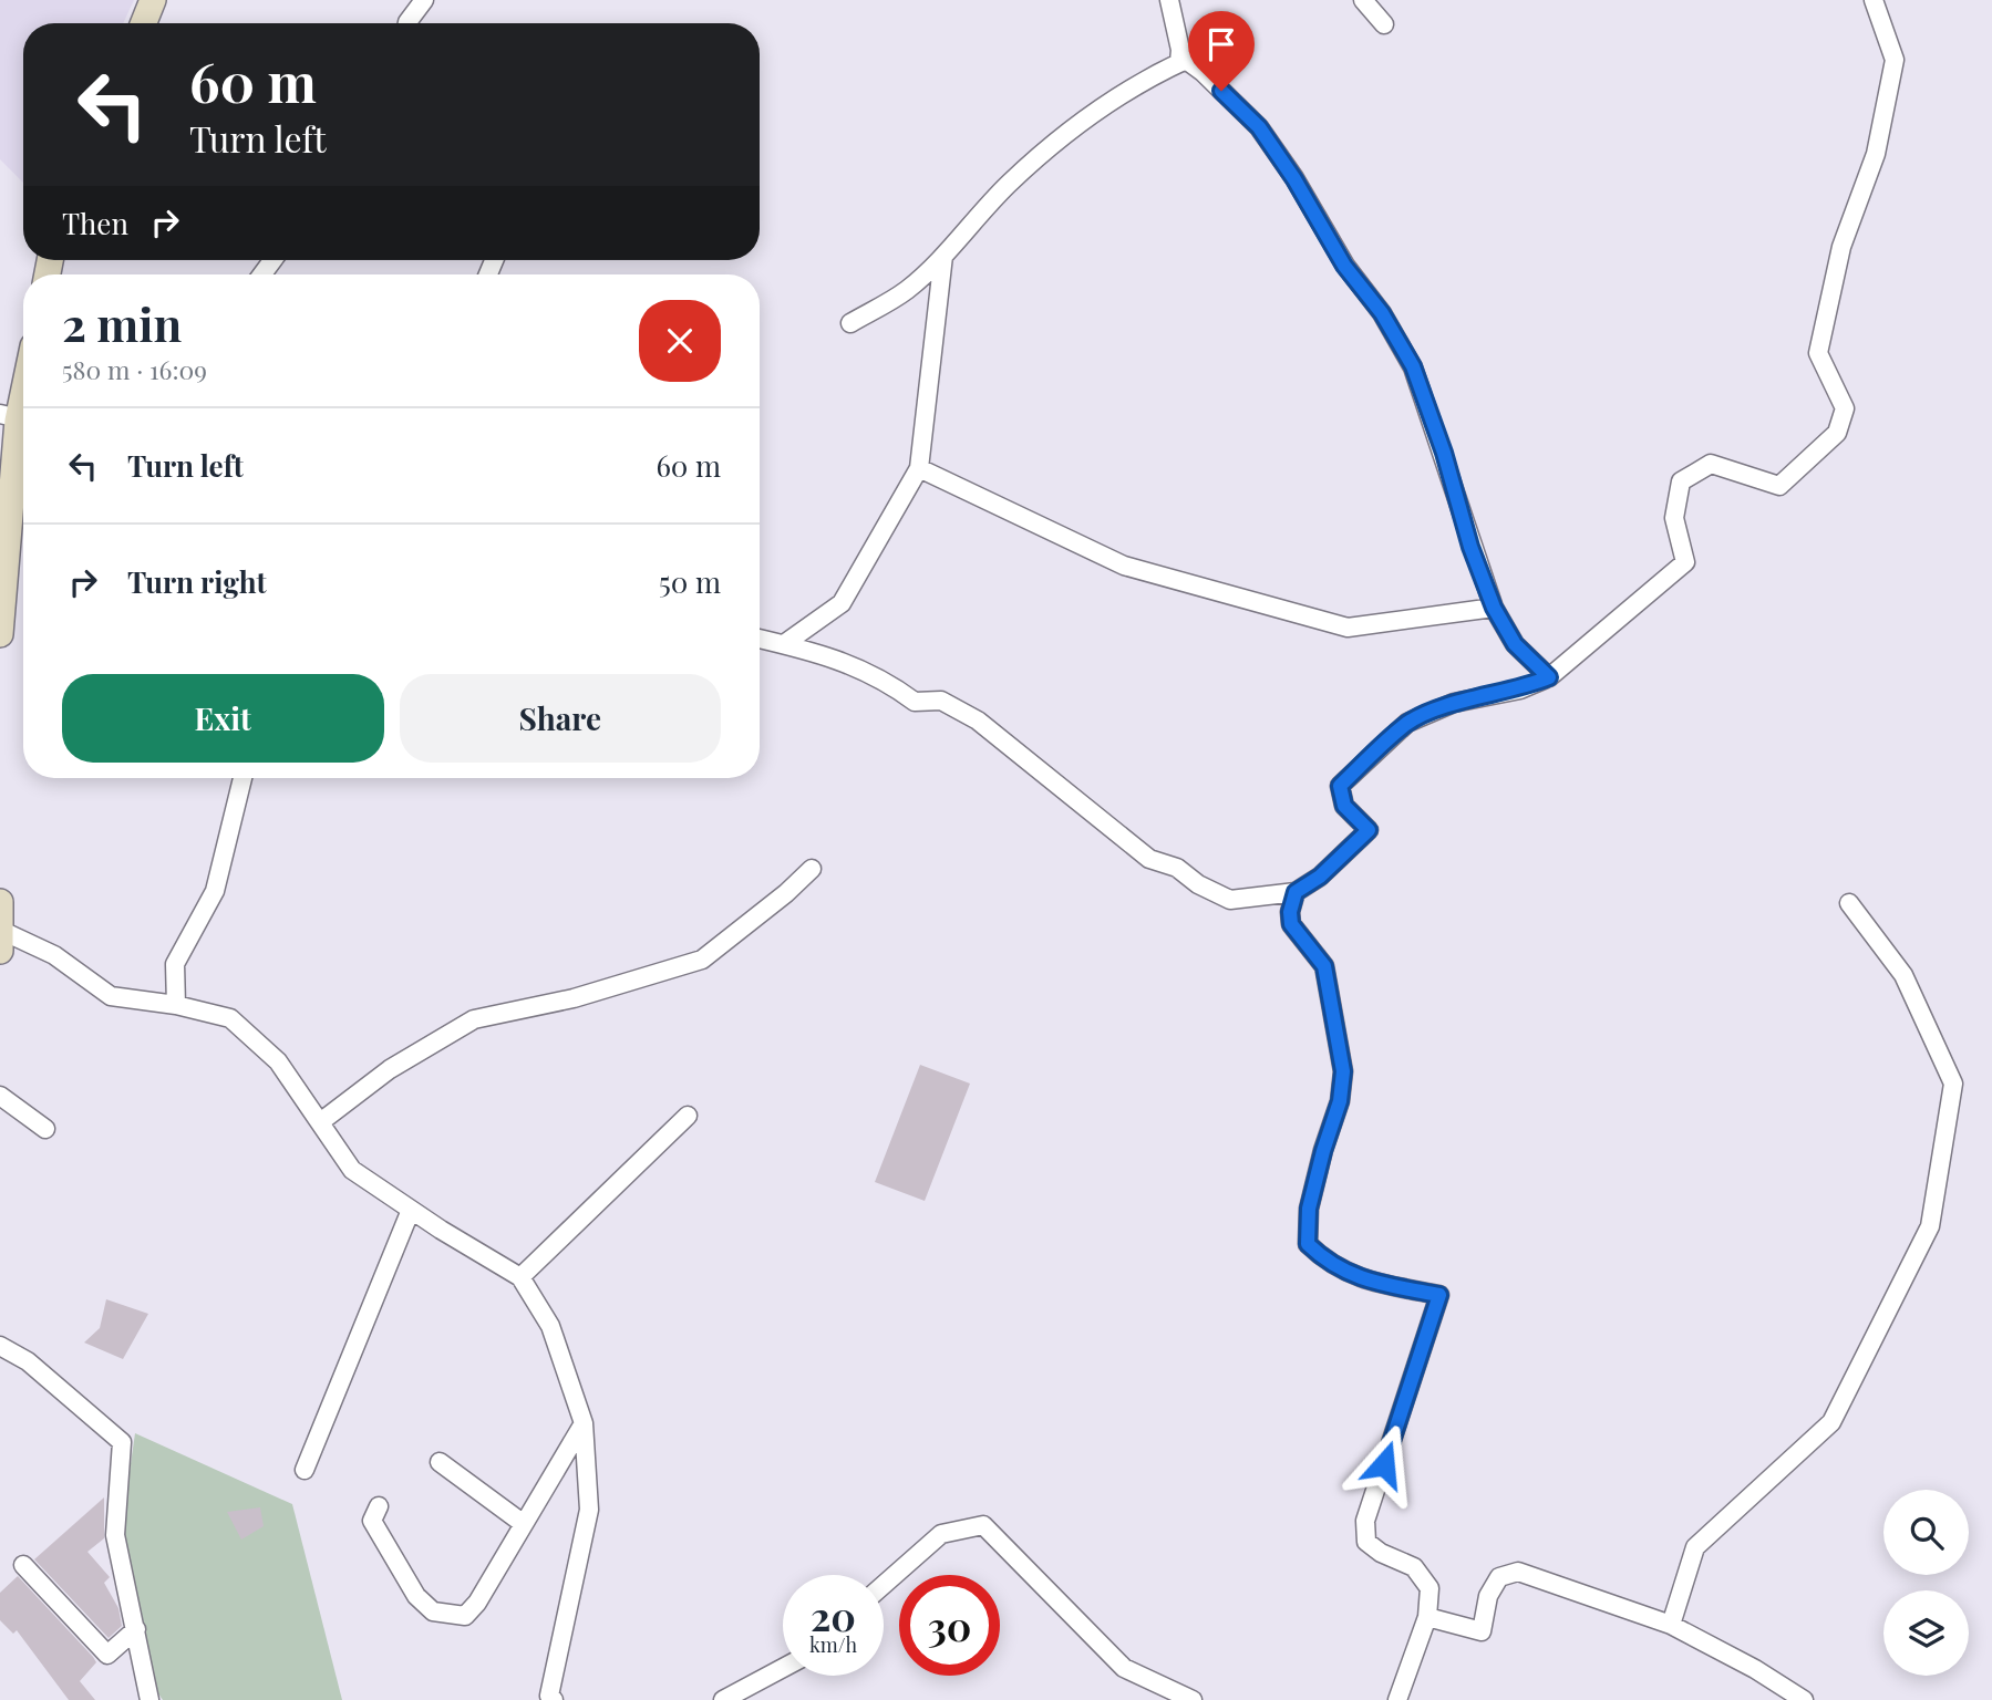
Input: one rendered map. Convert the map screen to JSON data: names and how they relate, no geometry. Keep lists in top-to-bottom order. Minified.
{"page":{"turn":["60 m","Turn left"],"then":"Then","heading":["2 min","580 m · 16:09"],"list":[{"name":"Turn left","value":"60 m"},{"name":"Turn right","value":"50 m"}],"buttons":["Exit","Share"],"speed":"20 km/h","limit":"30"}}
